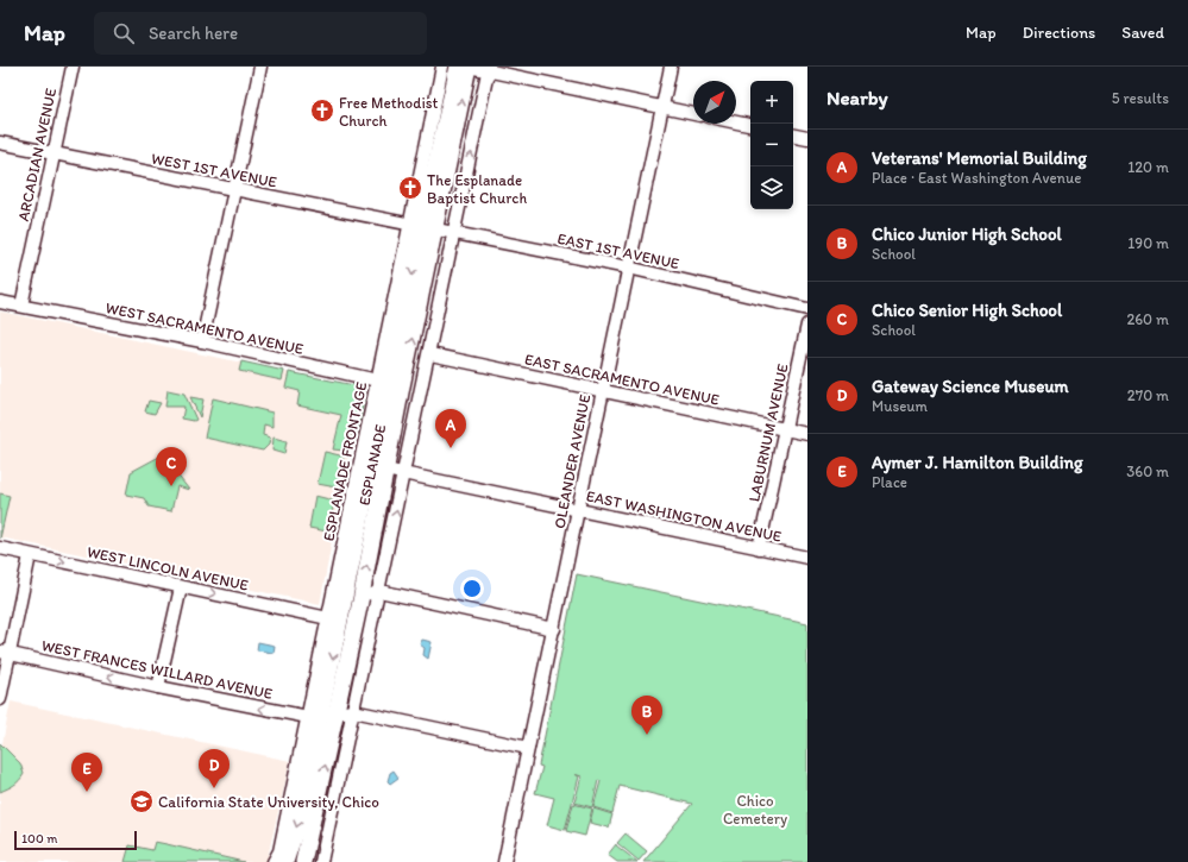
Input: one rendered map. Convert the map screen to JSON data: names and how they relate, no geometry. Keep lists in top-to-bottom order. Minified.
{"streets":{"main road":["ESPLANADE"],"street":["ARCADIAN AVENUE","WEST 1ST AVENUE","EAST 1ST AVENUE","WEST SACRAMENTO AVENUE","EAST SACRAMENTO AVENUE","LABURNUM AVENUE","ESPLANADE FRONTAGE","OLEANDER AVENUE","EAST WASHINGTON AVENUE","WEST LINCOLN AVENUE","WEST FRANCES WILLARD AVENUE"]},"crossings":[["ARCADIAN AVENUE","WEST 1ST AVENUE"],["ARCADIAN AVENUE","WEST SACRAMENTO AVENUE"],["WEST 1ST AVENUE","EAST 1ST AVENUE"],["WEST 1ST AVENUE","ESPLANADE FRONTAGE"],["WEST 1ST AVENUE","ESPLANADE"],["EAST 1ST AVENUE","ESPLANADE FRONTAGE"],["EAST 1ST AVENUE","OLEANDER AVENUE"],["EAST 1ST AVENUE","ESPLANADE"],["WEST SACRAMENTO AVENUE","ESPLANADE FRONTAGE"],["WEST SACRAMENTO AVENUE","ESPLANADE"],["EAST SACRAMENTO AVENUE","LABURNUM AVENUE"],["EAST SACRAMENTO AVENUE","OLEANDER AVENUE"],["LABURNUM AVENUE","EAST WASHINGTON AVENUE"],["ESPLANADE FRONTAGE","ESPLANADE"],["OLEANDER AVENUE","EAST WASHINGTON AVENUE"],["OLEANDER AVENUE","WEST FRANCES WILLARD AVENUE"],["ESPLANADE","EAST WASHINGTON AVENUE"],["ESPLANADE","WEST LINCOLN AVENUE"],["ESPLANADE","WEST FRANCES WILLARD AVENUE"]],"one_way":["WEST LINCOLN AVENUE","WEST FRANCES WILLARD AVENUE"],"parks":["Chico Cemetery"],"places":{"church":["Free Methodist Church","The Esplanade Baptist Church"],"school or university":["California State University, Chico"]},"scale_bar":"100 m","north":"top right","page":{"header":"Map","search":"Search here","nav":["Map","Directions","Saved"],"heading":["Nearby","5 results"],"map_buttons":["+","−"],"list":[{"mark":"A","name":"Veterans' Memorial Building","note":"Place · East Washington Avenue","value":"120 m"},{"mark":"B","name":"Chico Junior High School","note":"School","value":"190 m"},{"mark":"C","name":"Chico Senior High School","note":"School","value":"260 m"},{"mark":"D","name":"Gateway Science Museum","note":"Museum","value":"270 m"},{"mark":"E","name":"Aymer J. Hamilton Building","note":"Place","value":"360 m"}],"pins":["A","C","B","D","E"],"scale":"100 m"}}
